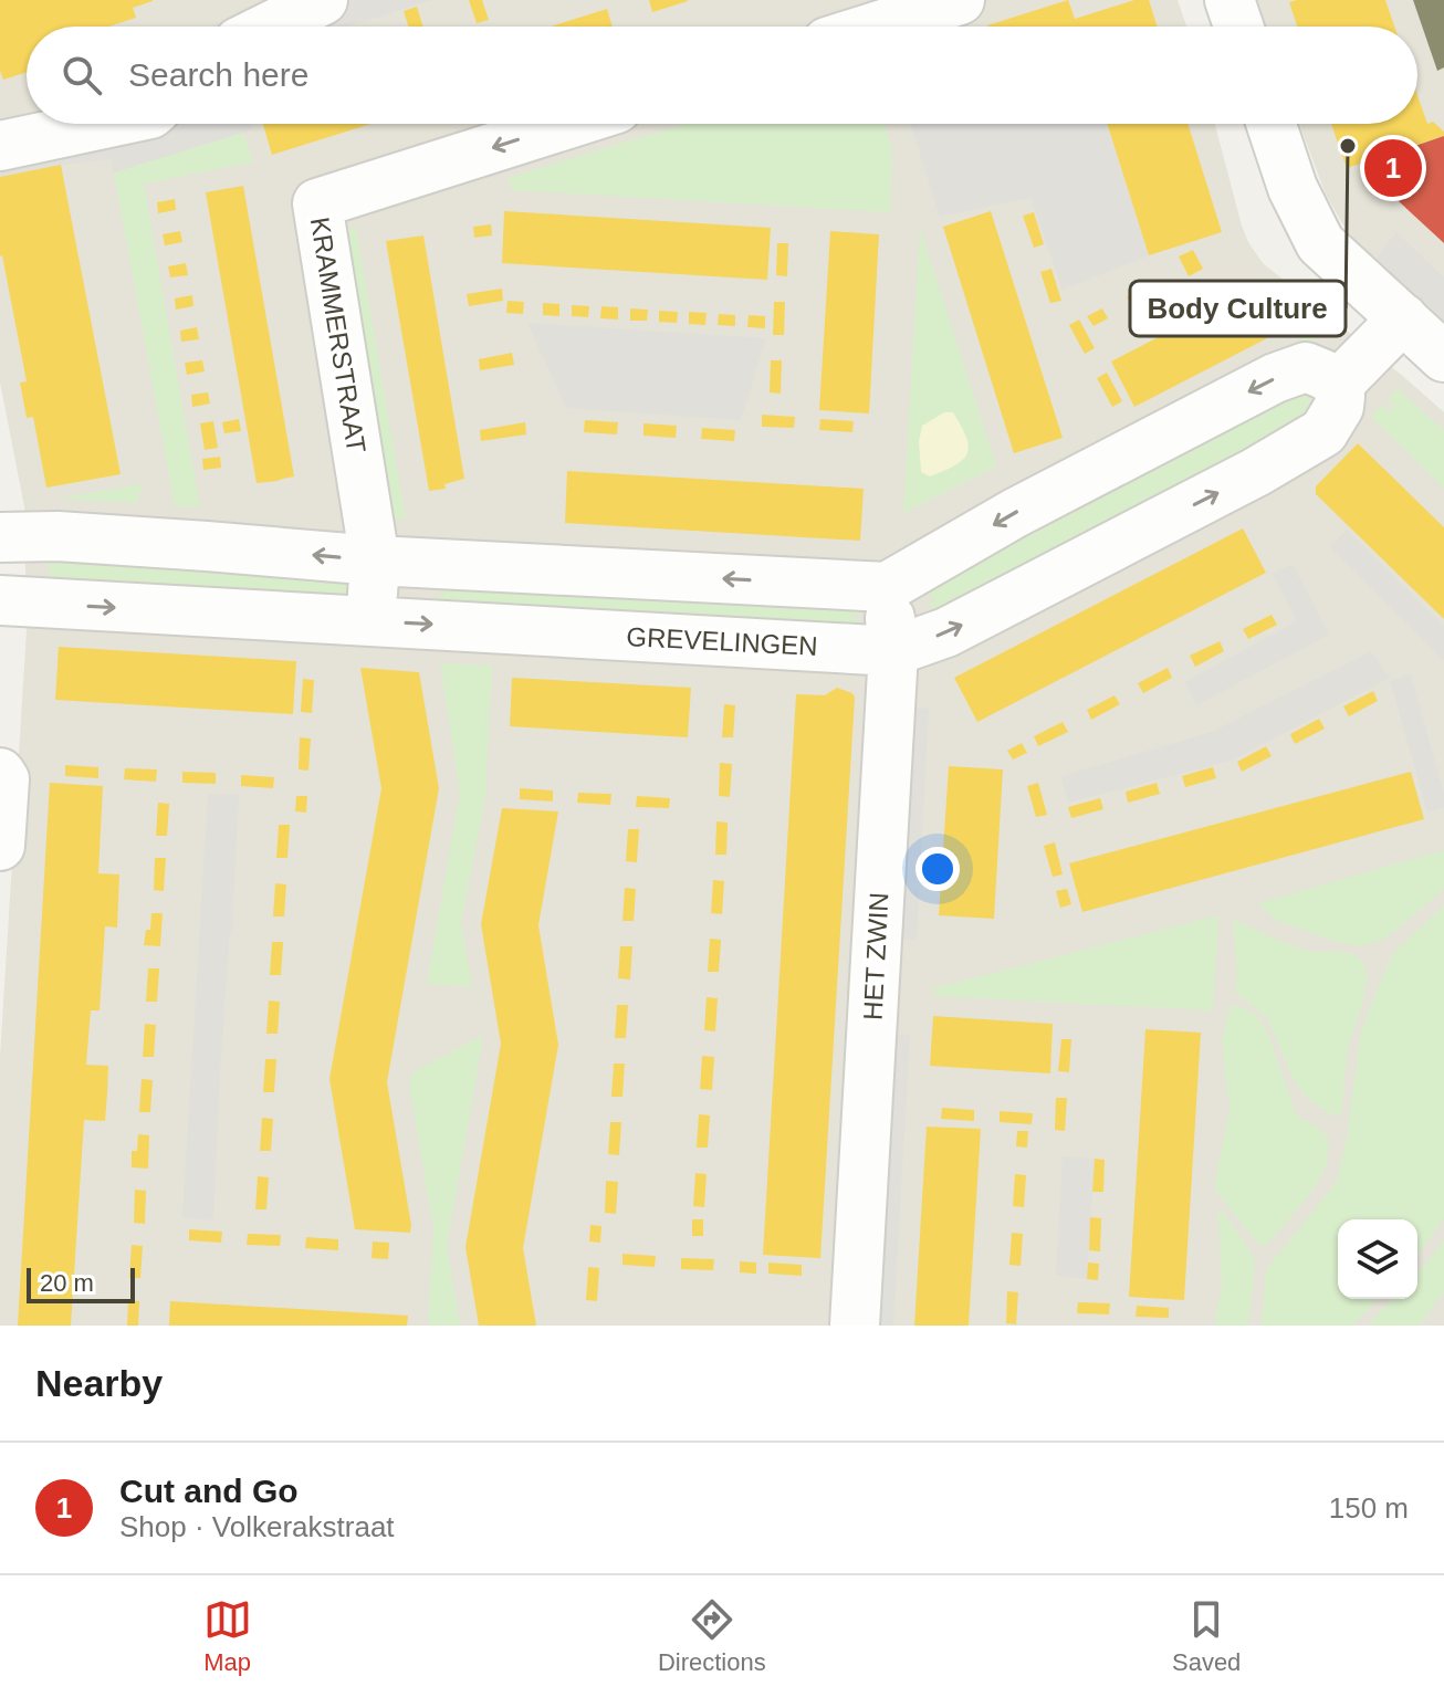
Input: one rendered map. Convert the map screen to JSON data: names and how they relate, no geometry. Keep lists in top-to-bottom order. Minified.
{"streets":{"street":["KRAMMERSTRAAT","GREVELINGEN","HET ZWIN"]},"crossings":[["KRAMMERSTRAAT","GREVELINGEN"],["GREVELINGEN","HET ZWIN"]],"places":["Body Culture"],"scale_bar":"20 m","page":{"search":"Search here","pins":"1","scale":"20 m","heading":"Nearby","list":[{"mark":"1","name":"Cut and Go","note":"Shop · Volkerakstraat","value":"150 m"}],"nav":["Map","Directions","Saved"]}}
